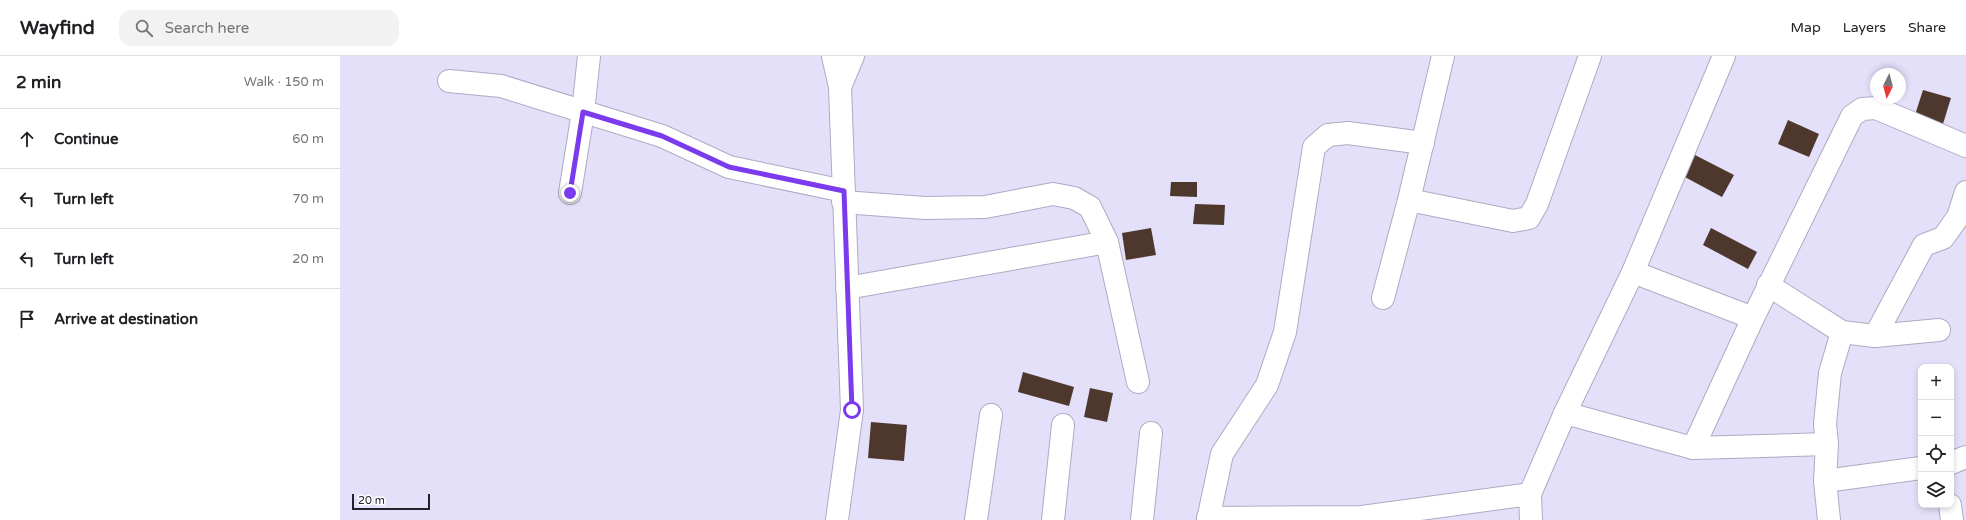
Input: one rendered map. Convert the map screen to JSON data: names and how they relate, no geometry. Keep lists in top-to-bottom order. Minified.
{"scale_bar":"20 m","north":"bottom","page":{"header":"Wayfind","search":"Search here","nav":["Map","Layers","Share"],"heading":["2 min","Walk · 150 m"],"list":[["Continue","60 m"],["Turn left","70 m"],["Turn left","20 m"],"Arrive at destination"],"map_buttons":["+","−"],"scale":"20 m"}}
